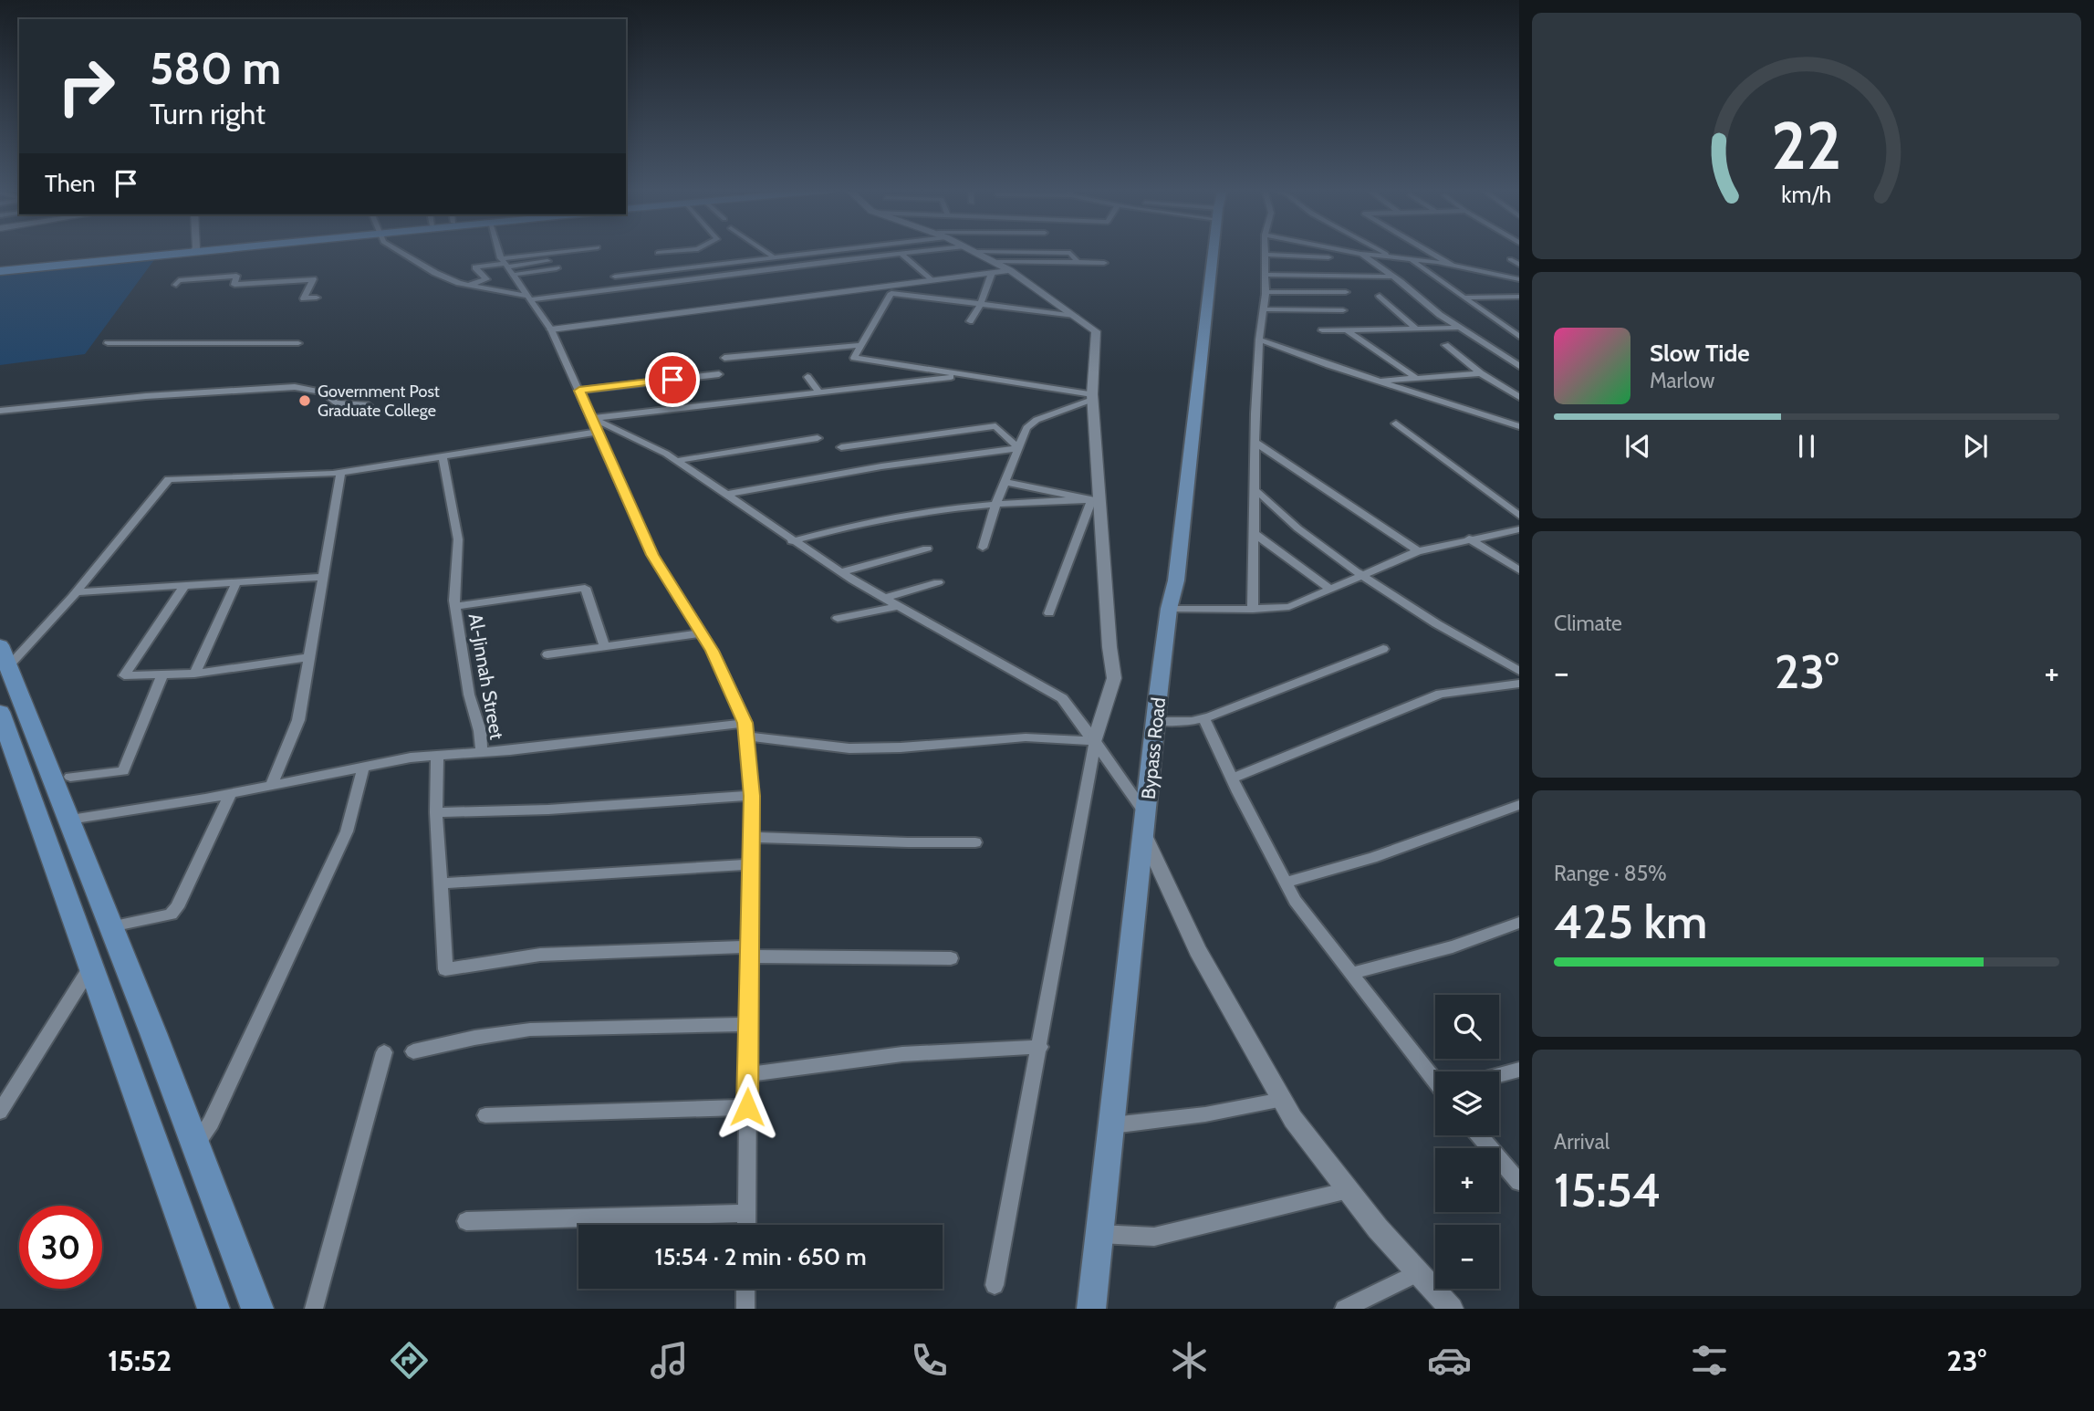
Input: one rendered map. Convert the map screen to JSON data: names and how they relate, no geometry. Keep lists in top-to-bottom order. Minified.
{"streets":{"main road":["Bypass Road"],"street":["Al-Jinnah Street"]},"places":["Government Post Graduate College"],"page":{"turn":["580 m","Turn right"],"then":"Then","song":["Slow Tide","Marlow"],"tile":["Climate",["Range · 85%","425 km"],["Arrival","15:54"]],"heat":["−","23°","+"],"map_buttons":["+","−"],"limit":"30","trip":"15:54 · 2 min · 650 m","tabs":["15:52","23°"],"gauge":["22","km/h"]}}
